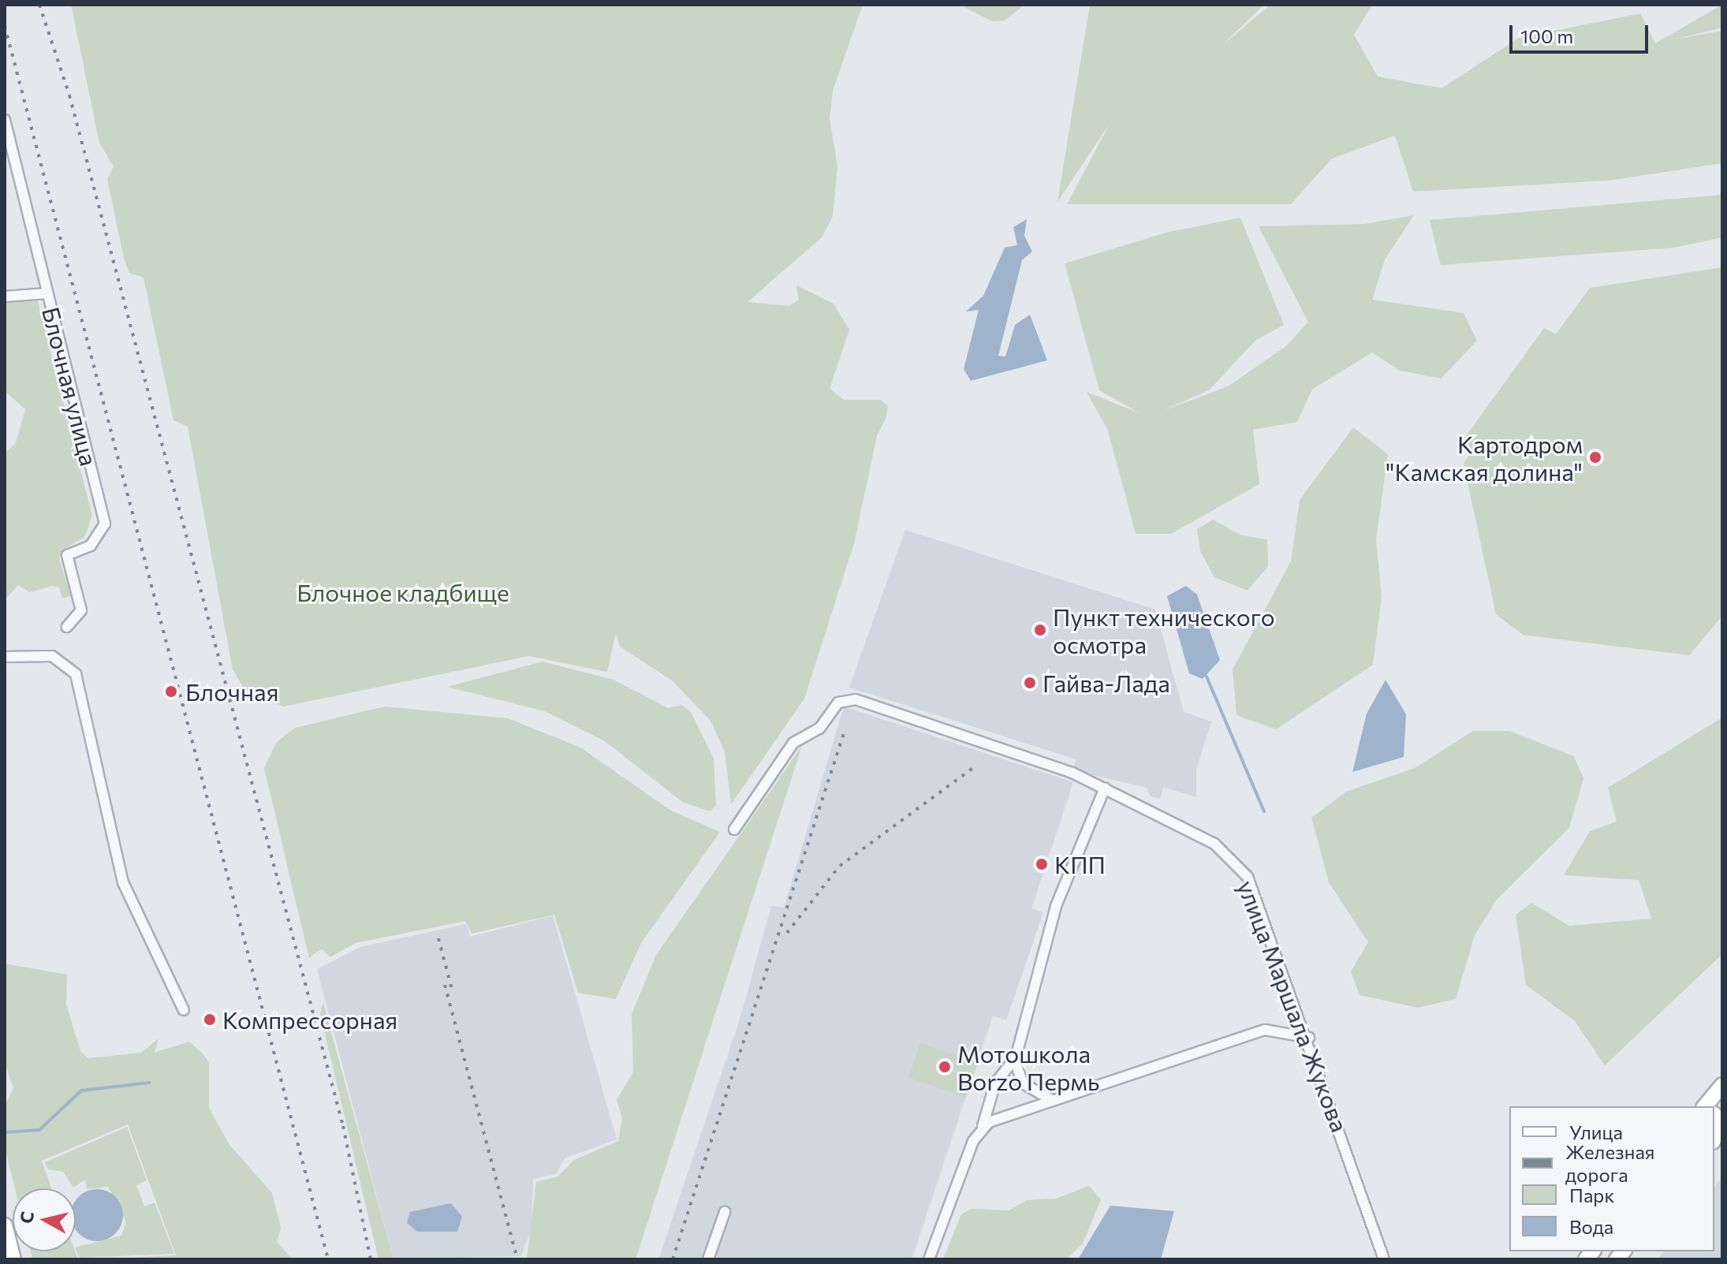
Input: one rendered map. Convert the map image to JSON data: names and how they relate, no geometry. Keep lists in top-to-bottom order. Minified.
{"streets":{"street":["Блочная улица","улица Маршала Жукова"]},"parks":["Блочное кладбище"],"places":["Картодром \"Камская долина\"","Пункт технического осмотра","Гайва-Лада","Блочная","КПП","Компрессорная","Мотошкола Borzo Пермь"],"legend":["Улица","Железная дорога","Парк","Вода"],"scale_bar":"100 m","north":"left"}
